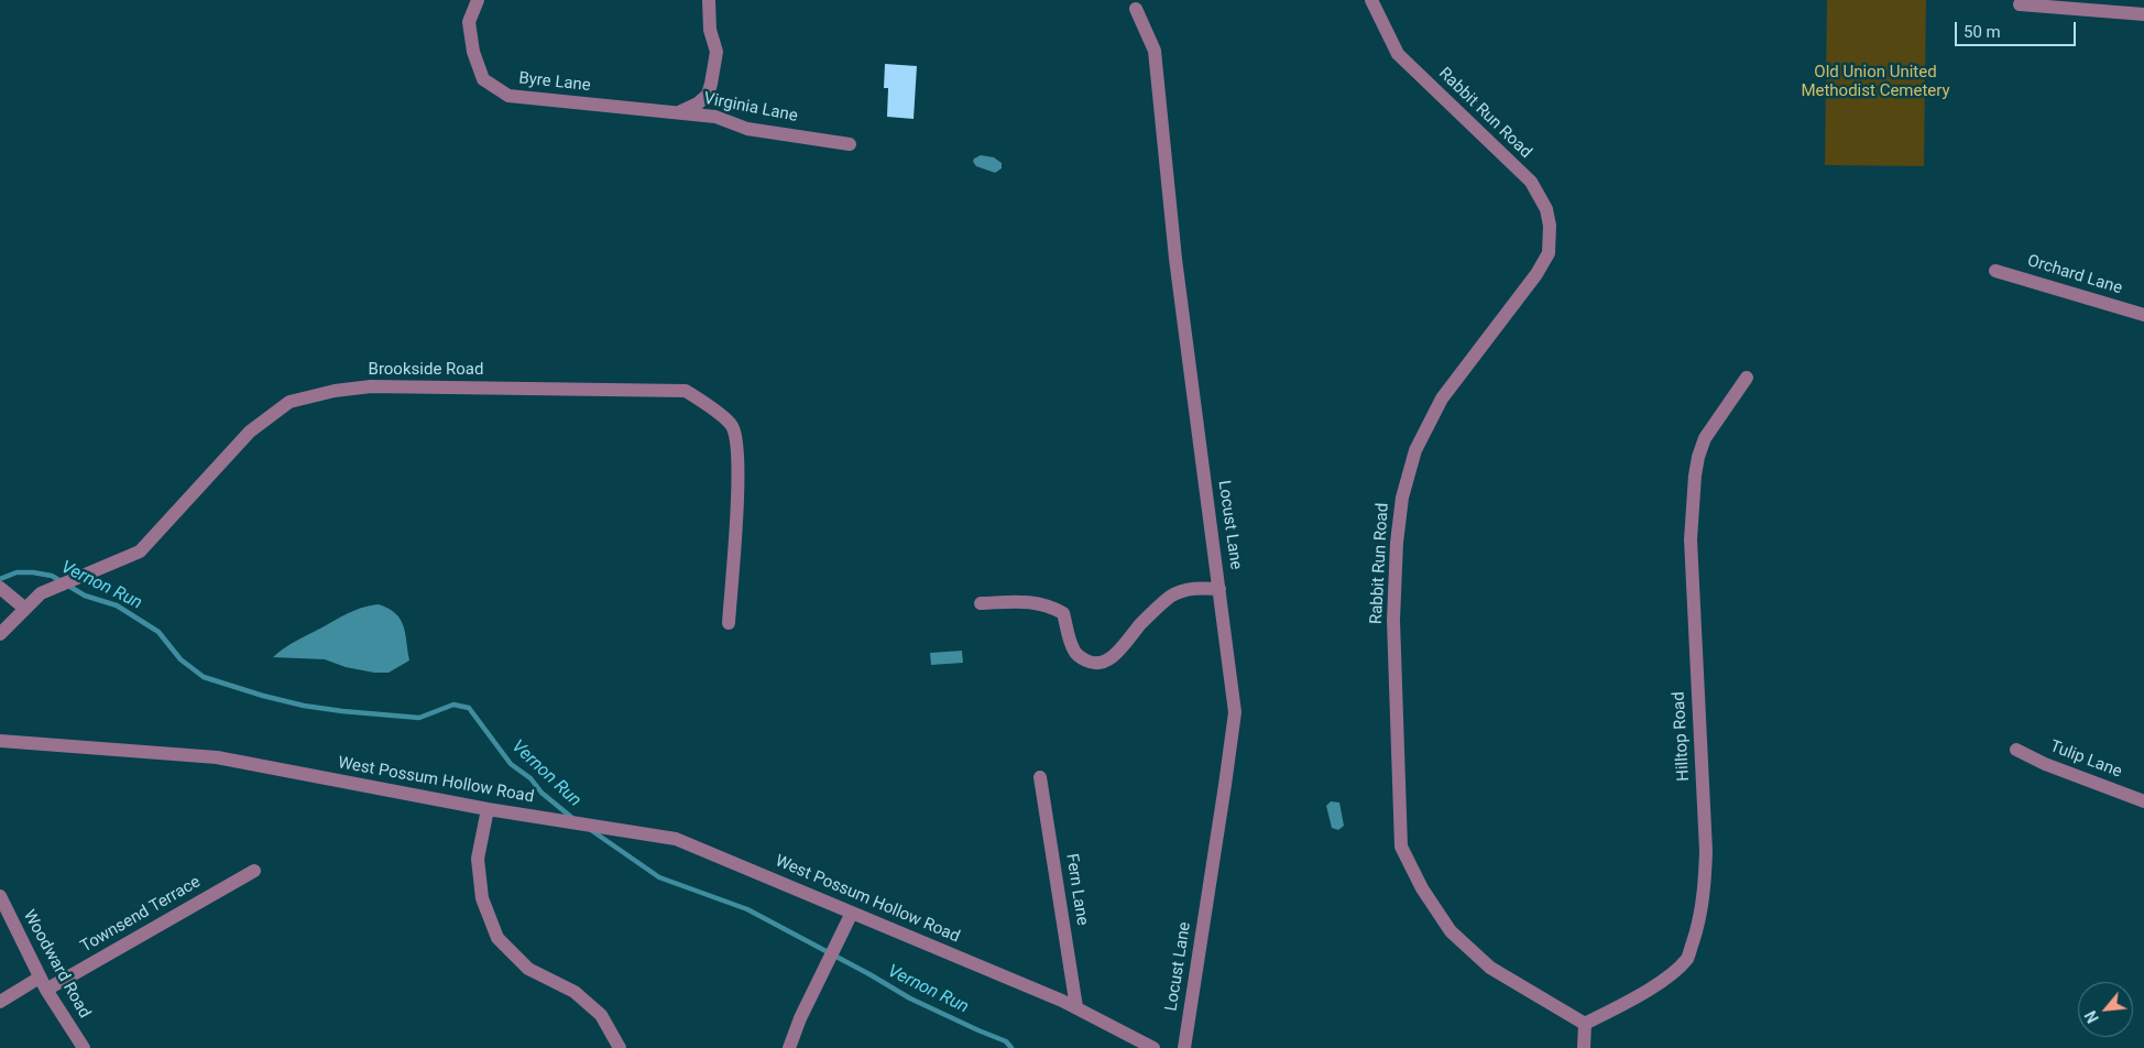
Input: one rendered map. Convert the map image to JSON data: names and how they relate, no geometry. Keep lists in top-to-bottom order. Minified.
{"streets":{"street":["Byre Lane","Virginia Lane","Rabbit Run Road","Orchard Lane","Brookside Road","Locust Lane","Hilltop Road","Tulip Lane","West Possum Hollow Road","Fern Lane","Townsend Terrace","Woodward Road"]},"crossings":[["Byre Lane","Virginia Lane"],["Rabbit Run Road","Hilltop Road"],["West Possum Hollow Road","Fern Lane"],["Townsend Terrace","Woodward Road"]],"water":["Vernon Run"],"parks":["Old Union United Methodist Cemetery"],"scale_bar":"50 m","north":"bottom left"}
